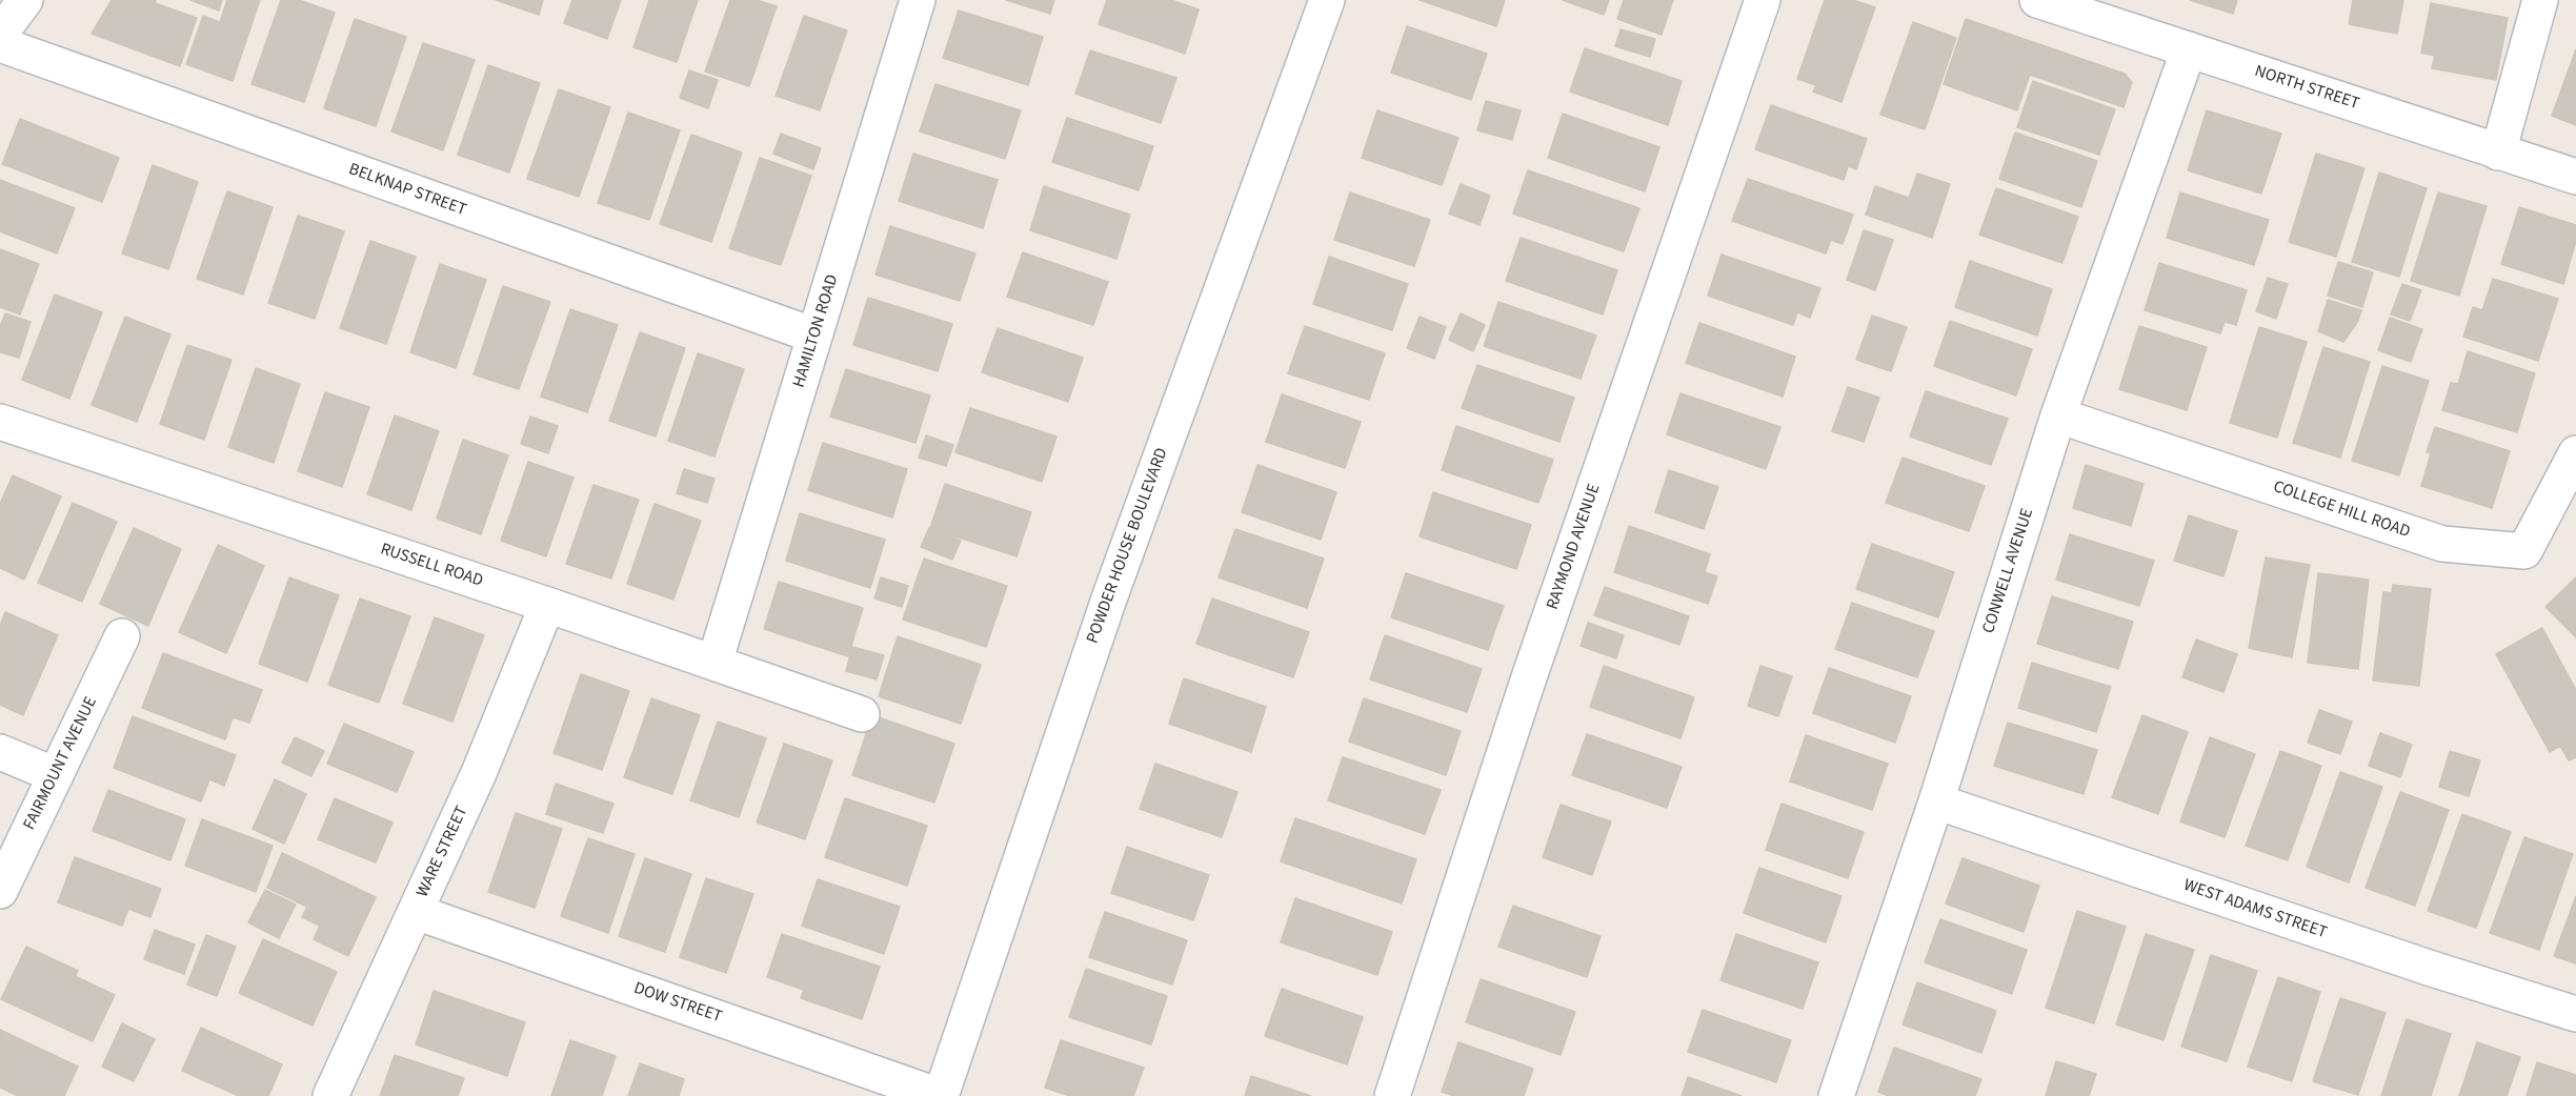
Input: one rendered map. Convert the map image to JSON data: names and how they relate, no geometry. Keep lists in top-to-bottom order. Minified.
{"streets":{"street":["NORTH STREET","BELKNAP STREET","HAMILTON ROAD","COLLEGE HILL ROAD","POWDER HOUSE BOULEVARD","RAYMOND AVENUE","RUSSELL ROAD","CONWELL AVENUE","FAIRMOUNT AVENUE","WARE STREET","WEST ADAMS STREET","DOW STREET"]},"crossings":[["NORTH STREET","CONWELL AVENUE"],["BELKNAP STREET","HAMILTON ROAD"],["HAMILTON ROAD","RUSSELL ROAD"],["COLLEGE HILL ROAD","CONWELL AVENUE"],["POWDER HOUSE BOULEVARD","DOW STREET"],["RUSSELL ROAD","WARE STREET"],["CONWELL AVENUE","WEST ADAMS STREET"],["WARE STREET","DOW STREET"]]}
